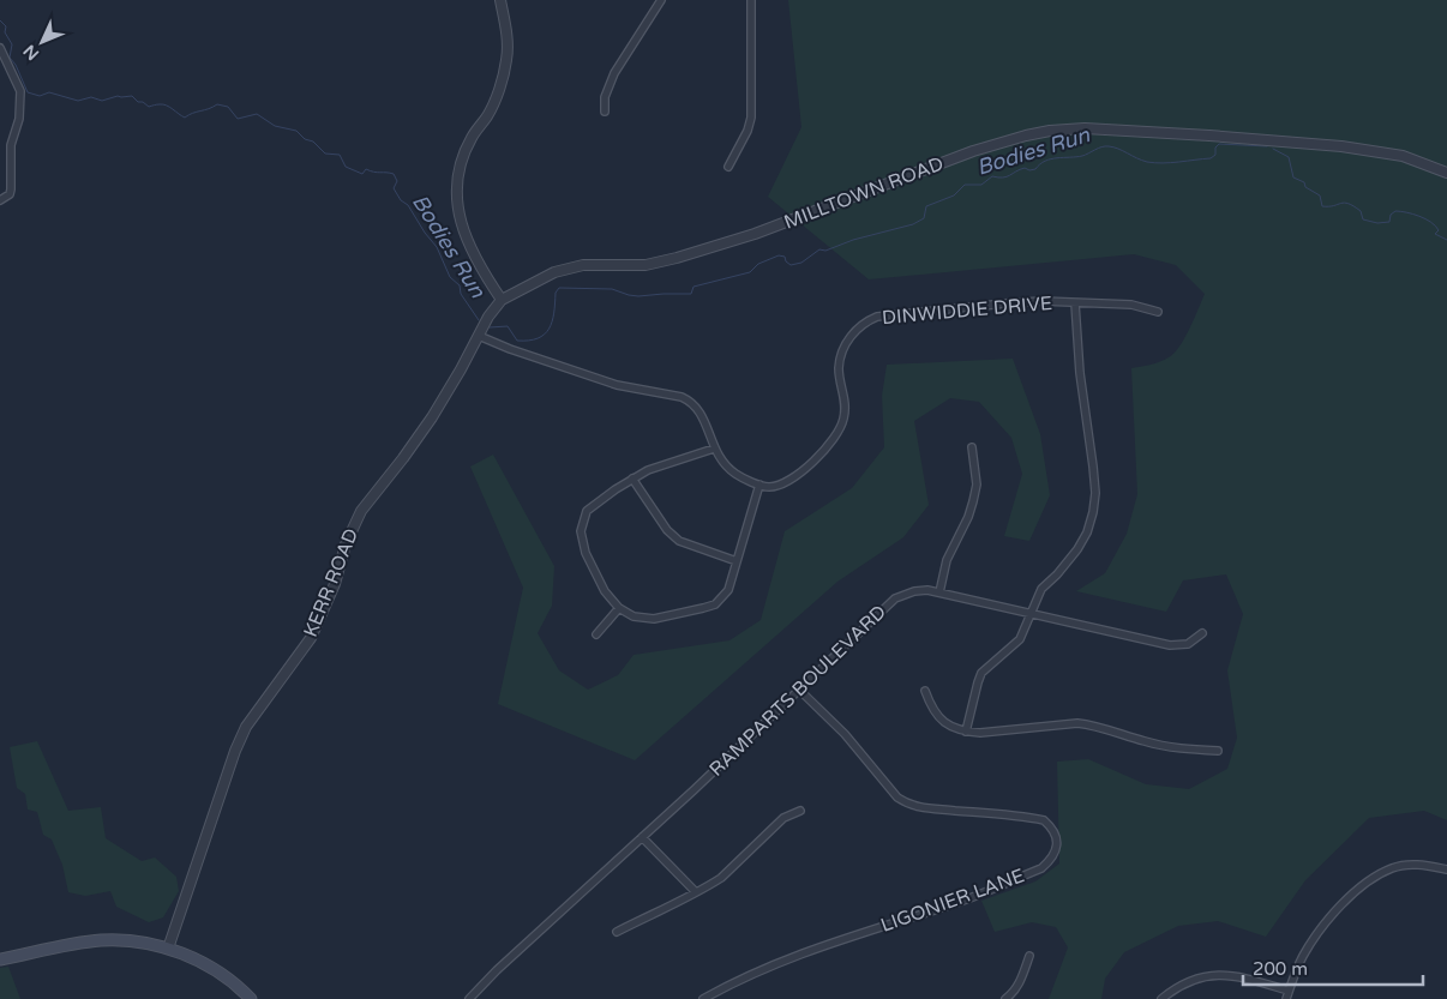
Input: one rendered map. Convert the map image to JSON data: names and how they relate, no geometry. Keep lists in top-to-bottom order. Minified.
{"streets":{"street":["MILLTOWN ROAD","DINWIDDIE DRIVE","KERR ROAD","RAMPARTS BOULEVARD","LIGONIER LANE"]},"crossings":[["MILLTOWN ROAD","KERR ROAD"],["RAMPARTS BOULEVARD","LIGONIER LANE"]],"water":["Bodies Run"],"scale_bar":"200 m","north":"bottom left"}
